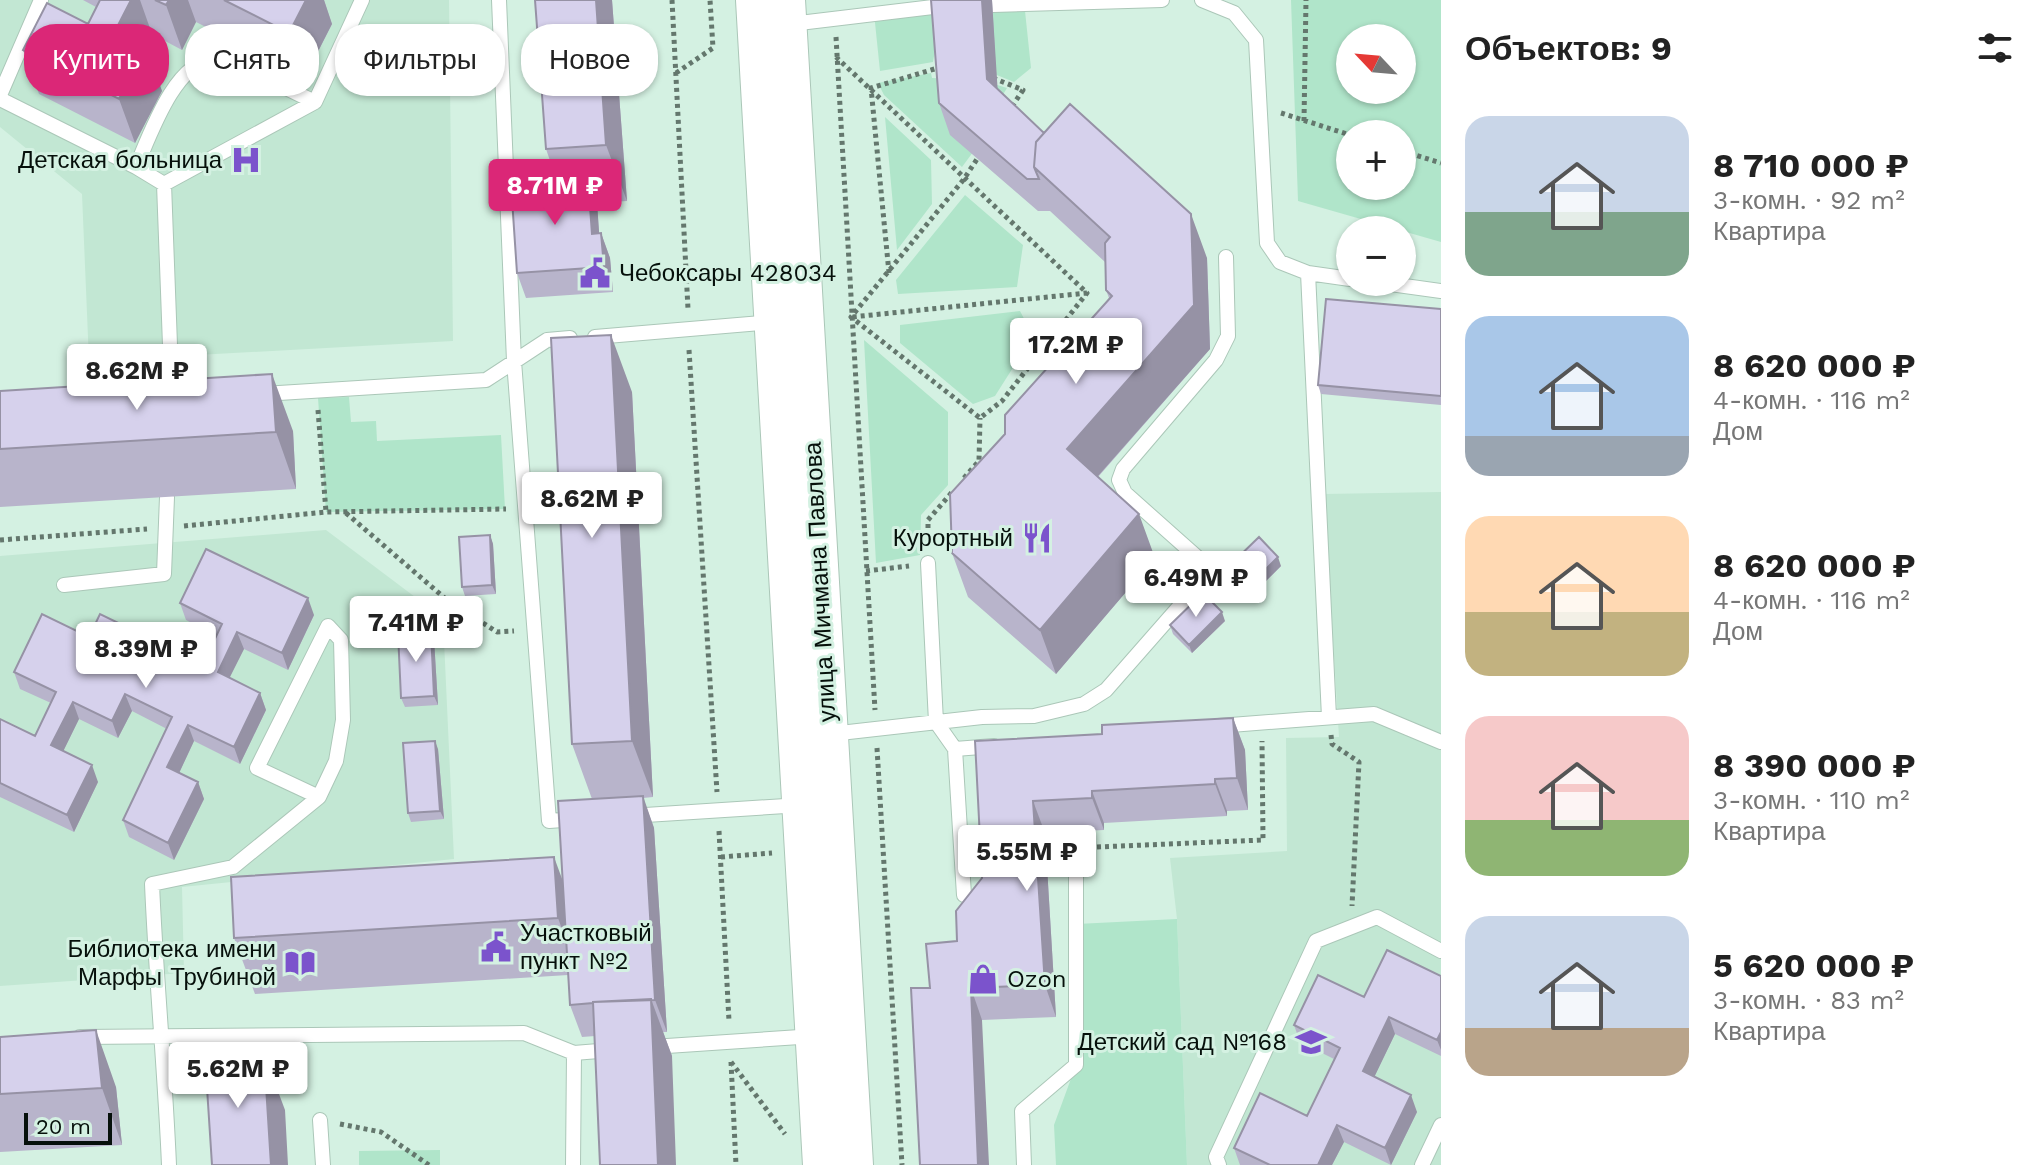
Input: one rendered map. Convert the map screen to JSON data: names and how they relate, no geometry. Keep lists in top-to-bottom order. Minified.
{"streets":{"main road":["улица Мичмана Павлова"]},"places":{"hospital":["Детская больница"],"public building":["Чебоксары 428034","Участковый пункт №2"],"restaurant":["Курортный"],"library":["Библиотека имени Марфы Трубиной"],"shop":["Ozon"],"school or university":["Детский сад №168"]},"scale_bar":"20 m","north":"top left","page":{"heading":"Объектов: 9","map_buttons":["+","−"],"chip":["Купить","Снять","Фильтры","Новое"],"list":[{"name":"8 710 000 ₽","note":"3-комн. · 92 m² · Квартира"},{"name":"8 620 000 ₽","note":"4-комн. · 116 m² · Дом"},{"name":"8 620 000 ₽","note":"4-комн. · 116 m² · Дом"},{"name":"8 390 000 ₽","note":"3-комн. · 110 m² · Квартира"},{"name":"5 620 000 ₽","note":"3-комн. · 83 m² · Квартира"}],"price":["8.71M ₽","17.2M ₽","8.62M ₽","8.62M ₽","6.49M ₽","7.41M ₽","8.39M ₽","5.55M ₽","5.62M ₽"],"scale":"20 m"}}
